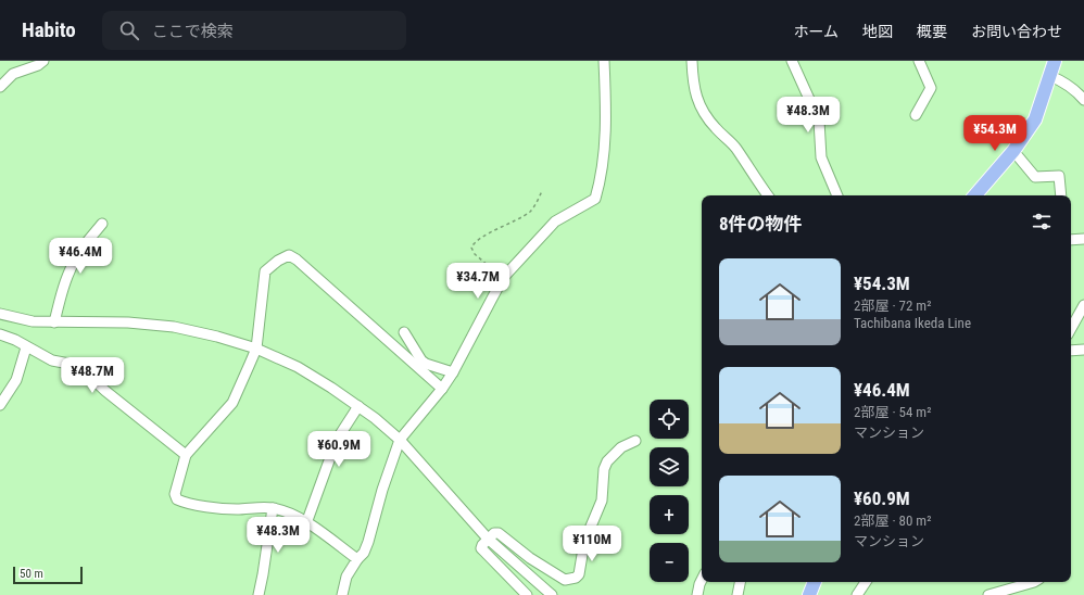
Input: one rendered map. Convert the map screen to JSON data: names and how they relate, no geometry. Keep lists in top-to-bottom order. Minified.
{"scale_bar":"50 m","page":{"header":"Habito","search":"ここで検索","nav":["ホーム","地図","概要","お問い合わせ"],"price":["¥48.3M","¥54.3M","¥46.4M","¥34.7M","¥48.7M","¥60.9M","¥48.3M","¥110M"],"heading":"8件の物件","list":[{"name":"¥54.3M","note":"2部屋 · 72 m² · Tachibana Ikeda Line"},{"name":"¥46.4M","note":"2部屋 · 54 m² · マンション"},{"name":"¥60.9M","note":"2部屋 · 80 m² · マンション"}],"map_buttons":["+","−"],"scale":"50 m"}}
